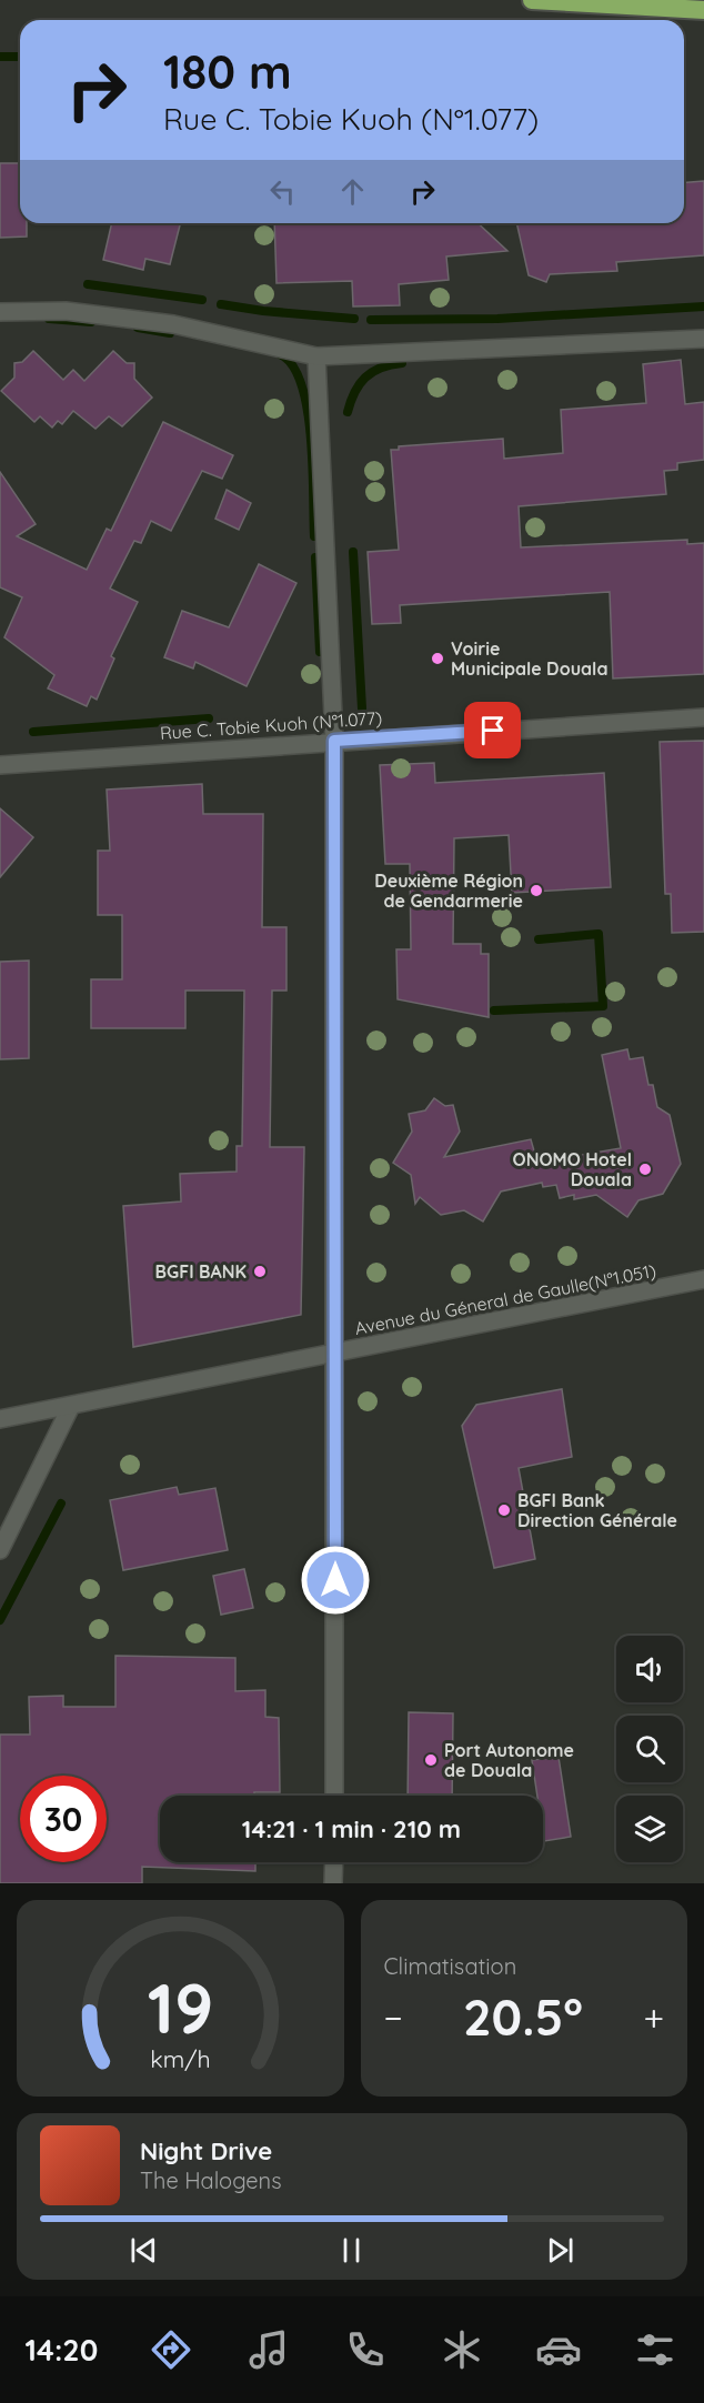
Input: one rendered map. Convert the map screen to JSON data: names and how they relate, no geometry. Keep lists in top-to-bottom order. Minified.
{"streets":{"street":["Rue C. Tobie Kuoh (N°1.077)","Avenue du Géneral de Gaulle(N°1.051)"]},"places":["Voirie Municipale Douala","Deuxième Région de Gendarmerie","ONOMO Hotel Douala","BGFI BANK","BGFI Bank Direction Générale","Port Autonome de Douala"],"page":{"turn":["180 m","Rue C. Tobie Kuoh (N°1.077)"],"limit":"30","trip":"14:21 · 1 min · 210 m","tile":"Climatisation","heat":["−","20.5°","+"],"song":["Night Drive","The Halogens"],"tabs":"14:20","gauge":["19","km/h"]}}
